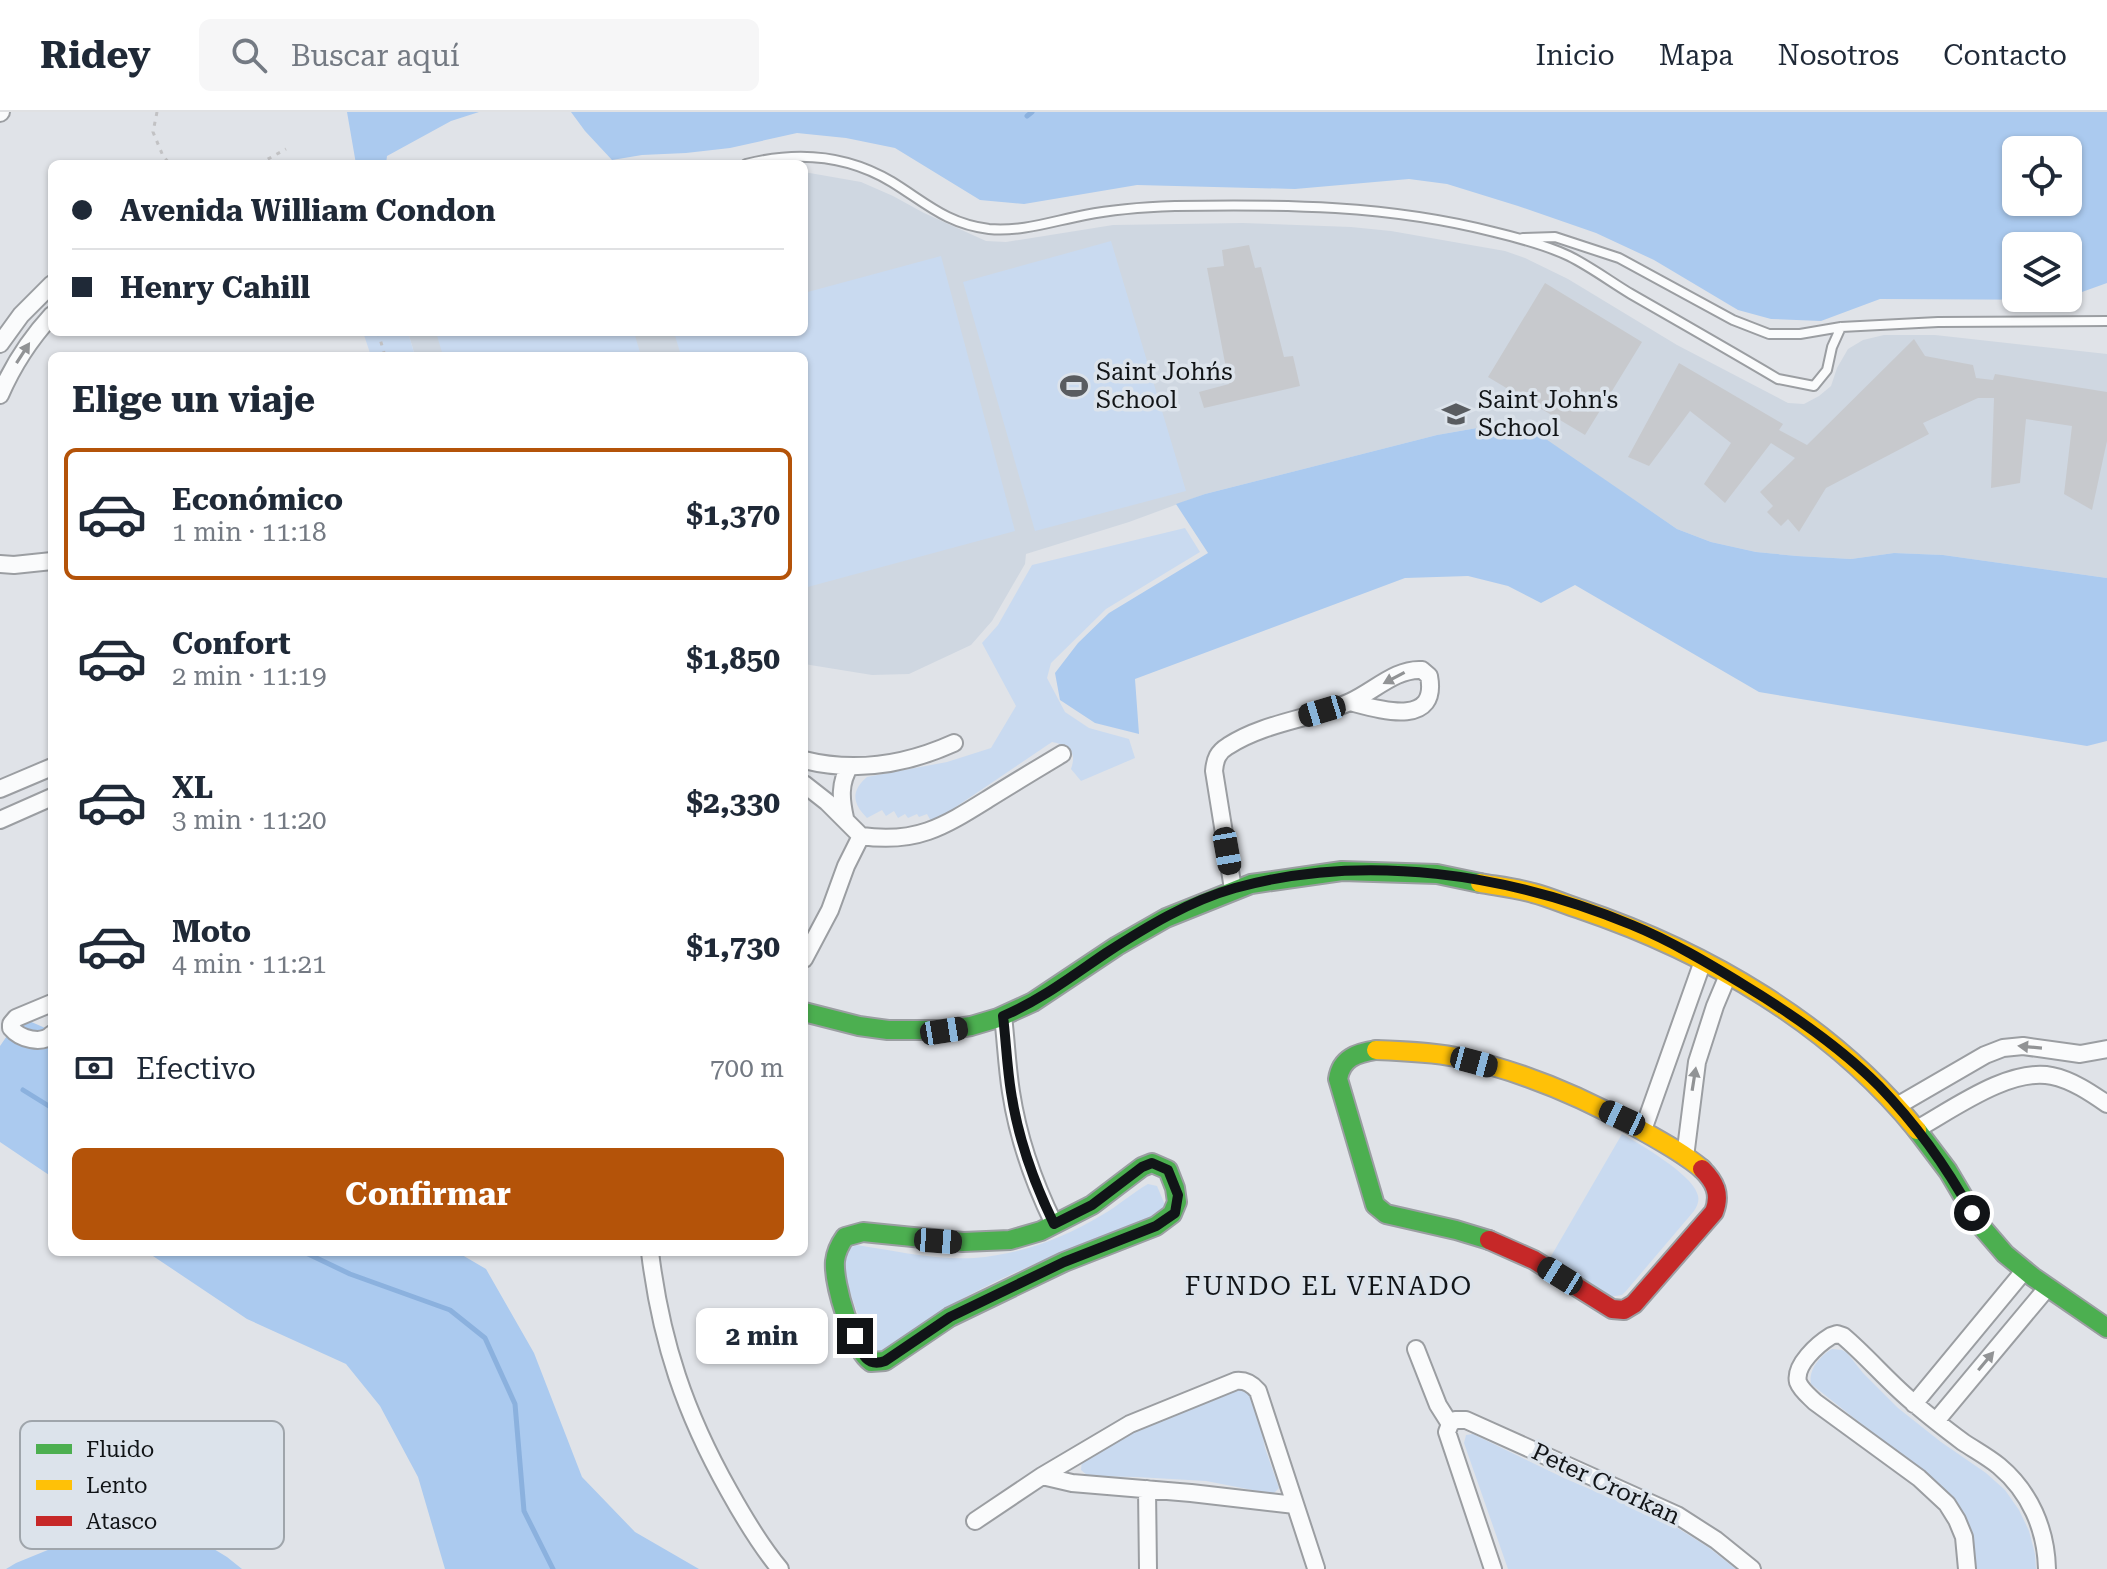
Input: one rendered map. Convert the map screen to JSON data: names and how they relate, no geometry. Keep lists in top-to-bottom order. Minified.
{"streets":{"street":["Peter Crorkan"]},"districts":["FUNDO EL VENADO"],"places":{"sports":["Saint John´s School"],"school or university":["Saint John's School"]},"legend":["Fluido","Lento","Atasco"],"page":{"header":"Ridey","search":"Buscar aquí","nav":["Inicio","Mapa","Nosotros","Contacto"],"banner":["Avenida William Condon","Henry Cahill"],"heading":"Elige un viaje","list":[{"name":"Económico","note":"1 min · 11:18","value":"$1,370"},{"name":"Confort","note":"2 min · 11:19","value":"$1,850"},{"name":"XL","note":"3 min · 11:20","value":"$2,330"},{"name":"Moto","note":"4 min · 11:21","value":"$1,730"}],"pay":["Efectivo","700 m"],"buttons":"Confirmar","bubble":"2 min"}}
